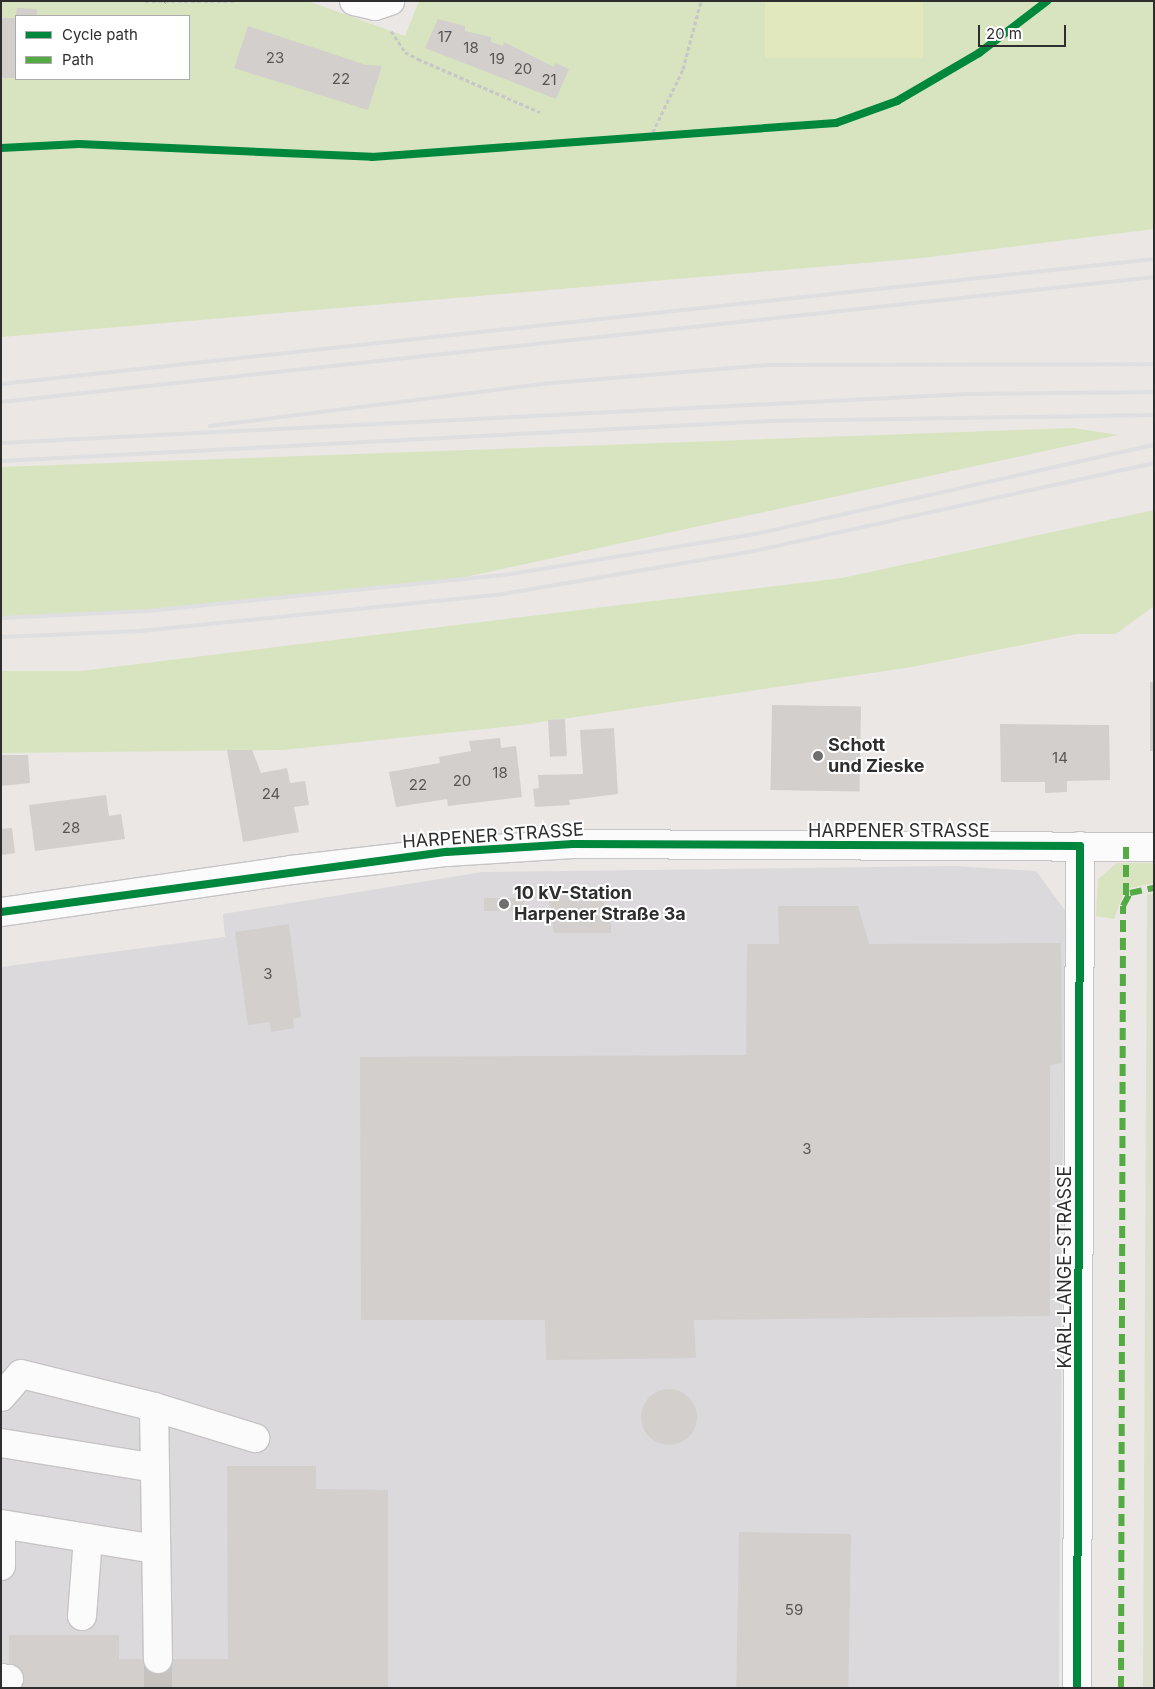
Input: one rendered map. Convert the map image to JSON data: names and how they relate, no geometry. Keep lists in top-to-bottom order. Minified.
{"streets":{"street":["HARPENER STRASSE","KARL-LANGE-STRASSE"]},"crossings":[["HARPENER STRASSE","KARL-LANGE-STRASSE"]],"places":["Schott und Zieske","10 kV-Station Harpener Straße 3a"],"house_numbers":["17","18","23","19","20","22","21","14","18","20","22","24","28","3","3","59"],"legend":["Cycle path","Path"],"scale_bar":"20 m"}
